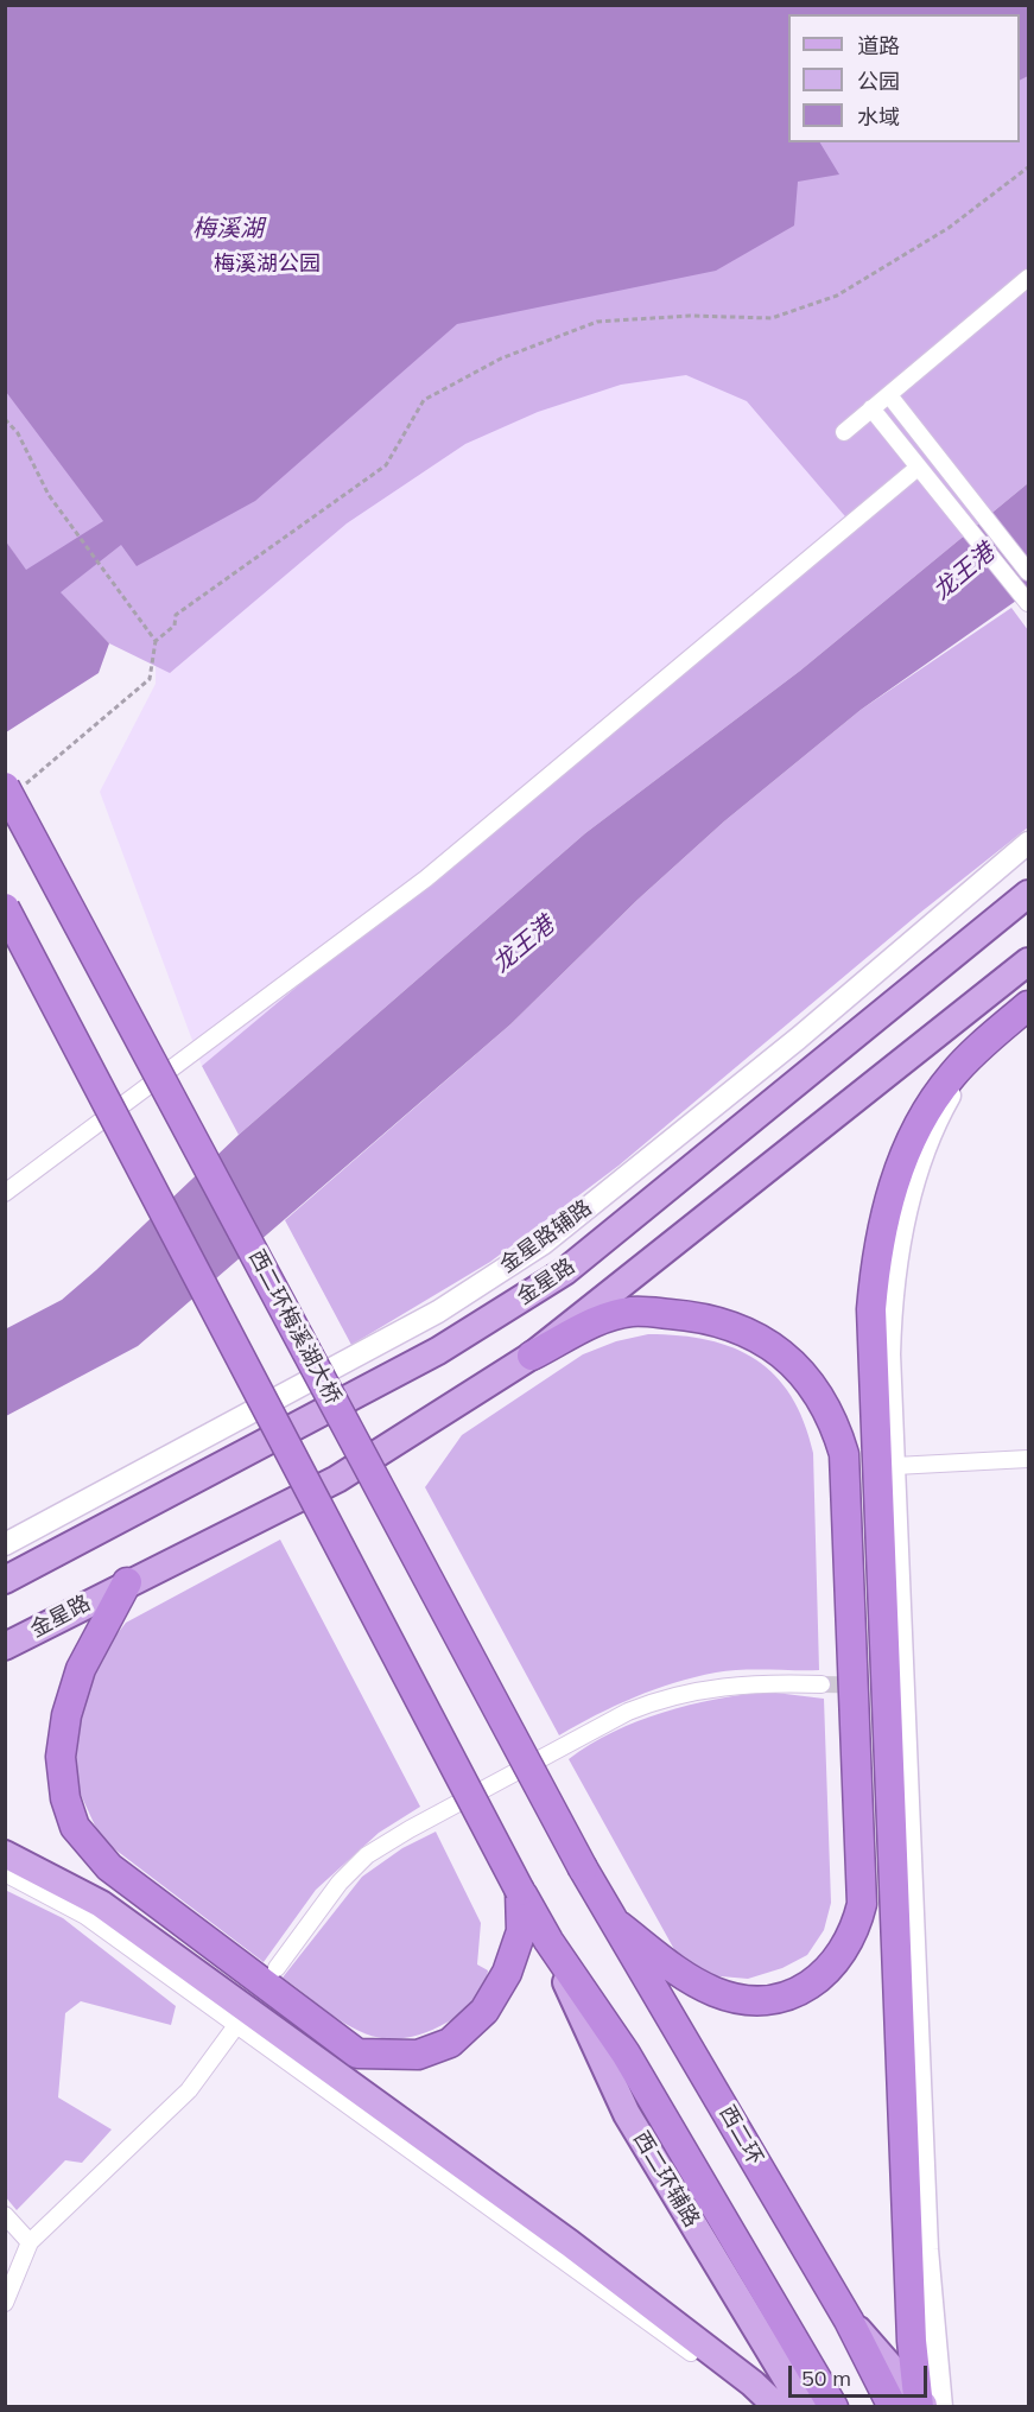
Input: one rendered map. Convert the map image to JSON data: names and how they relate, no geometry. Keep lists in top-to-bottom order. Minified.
{"streets":{"highway":["西二环梅溪湖大桥","西二环"],"main road":["金星路","西二环辅路"],"street":["金星路辅路"]},"crossings":[["西二环梅溪湖大桥","西二环"]],"water":["梅溪湖","龙王港"],"parks":["梅溪湖公园"],"legend":["道路","公园","水域"],"scale_bar":"50 m"}
